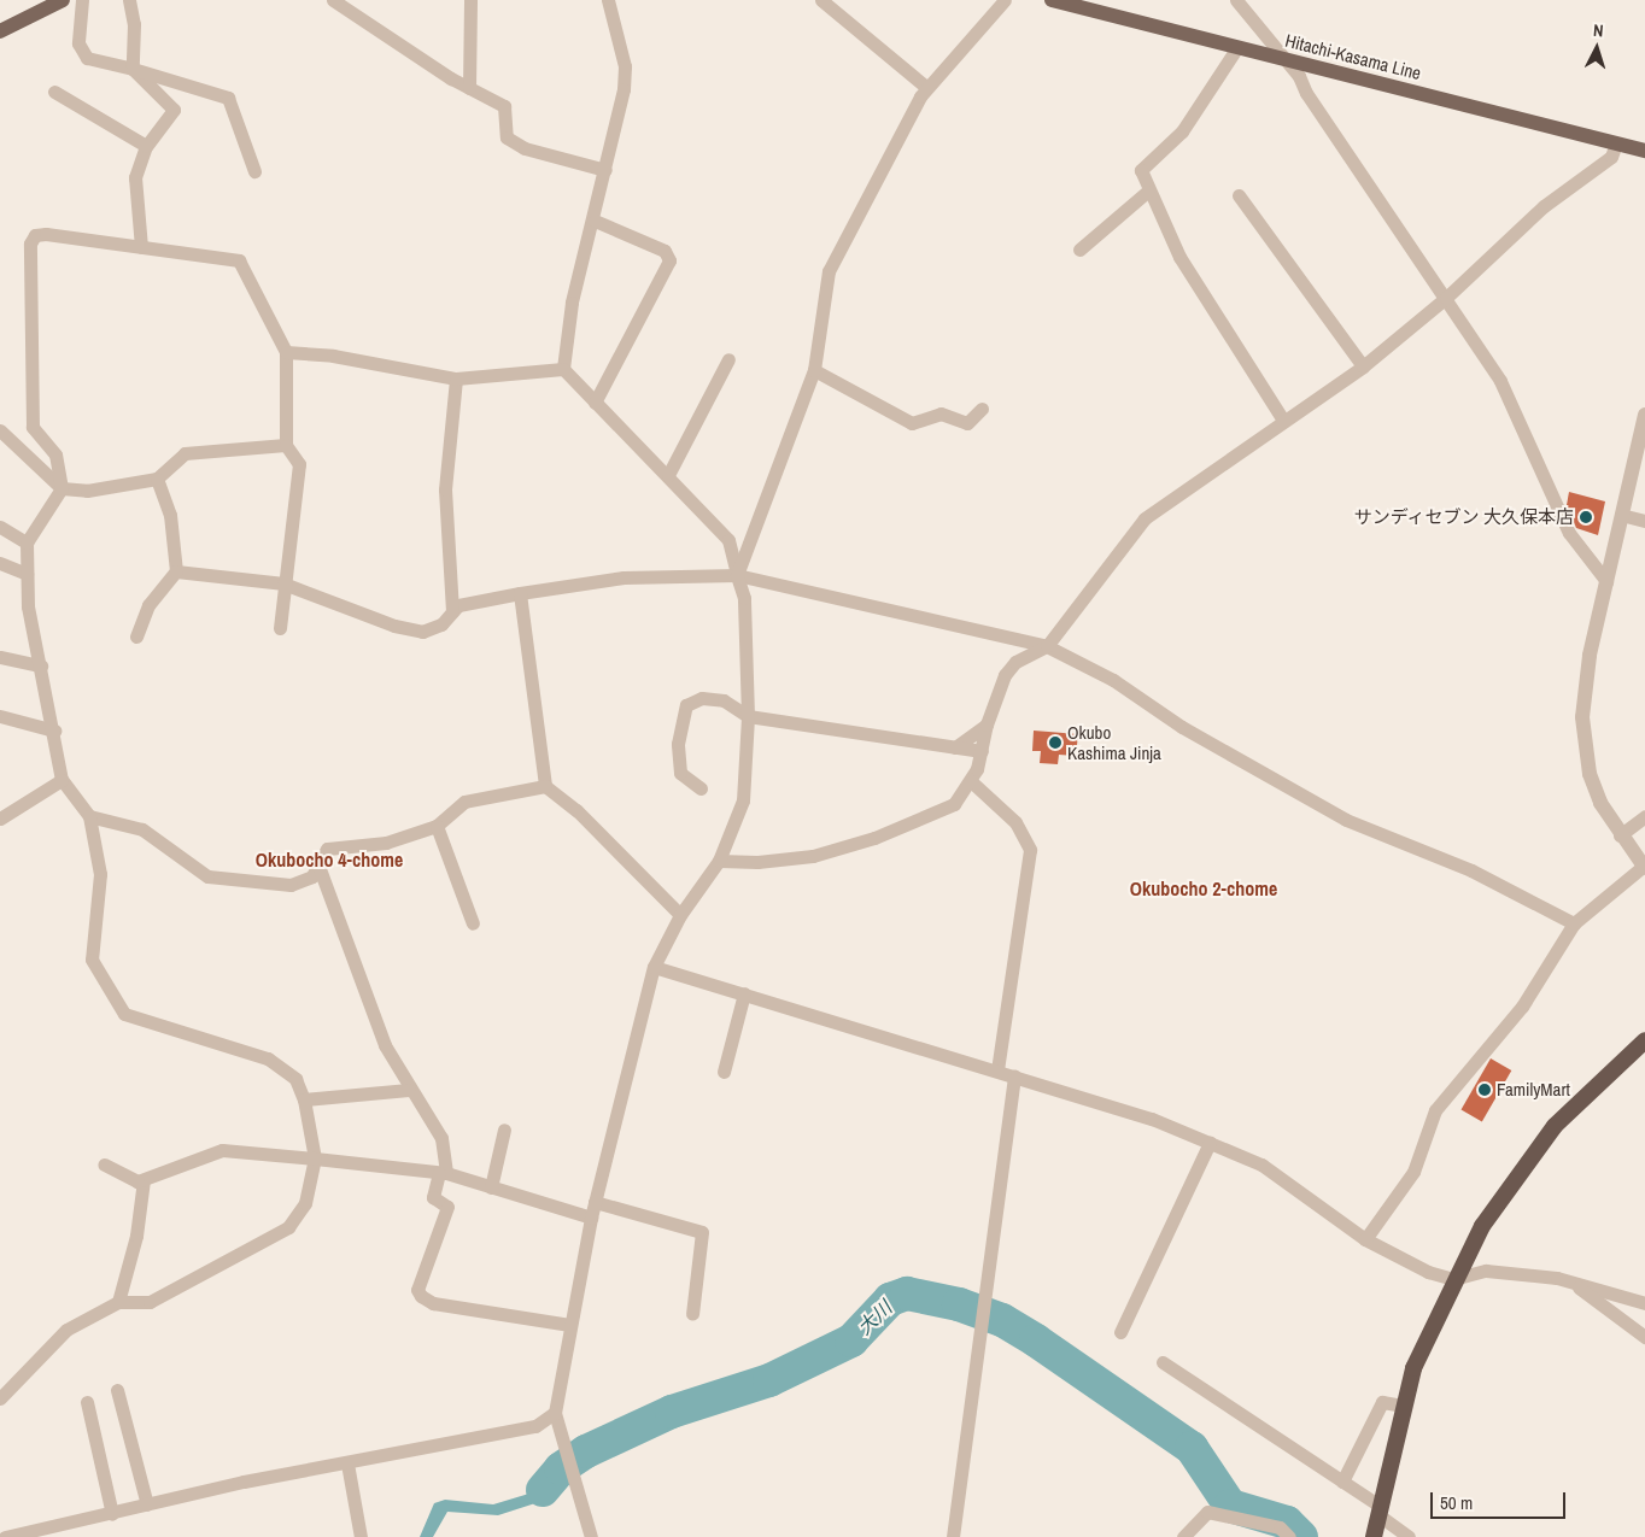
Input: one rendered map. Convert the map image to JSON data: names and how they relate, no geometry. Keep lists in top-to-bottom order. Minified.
{"streets":{"main road":["Hitachi-Kasama Line"]},"districts":["Okubocho 4-chome","Okubocho 2-chome"],"water":["大川"],"places":["サンディセブン 大久保本店","Okubo Kashima Jinja","FamilyMart"],"scale_bar":"50 m","north":"top"}
